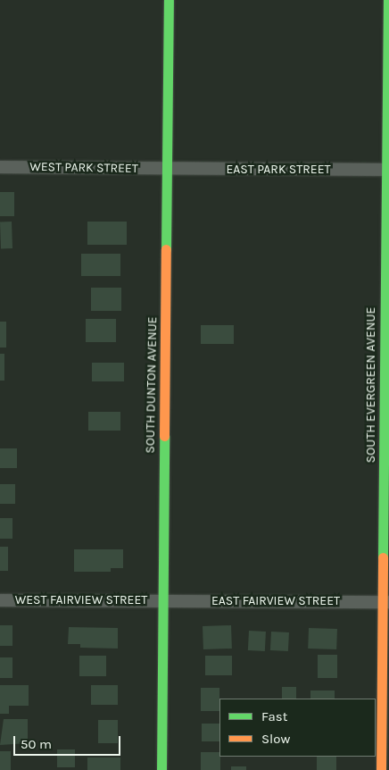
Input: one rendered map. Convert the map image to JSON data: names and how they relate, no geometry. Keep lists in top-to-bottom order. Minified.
{"streets":{"street":["WEST PARK STREET","EAST PARK STREET","SOUTH DUNTON AVENUE","SOUTH EVERGREEN AVENUE","WEST FAIRVIEW STREET","EAST FAIRVIEW STREET"]},"crossings":[["WEST PARK STREET","EAST PARK STREET"],["WEST PARK STREET","SOUTH DUNTON AVENUE"],["EAST PARK STREET","SOUTH DUNTON AVENUE"],["EAST PARK STREET","SOUTH EVERGREEN AVENUE"],["SOUTH DUNTON AVENUE","WEST FAIRVIEW STREET"],["SOUTH DUNTON AVENUE","EAST FAIRVIEW STREET"],["SOUTH EVERGREEN AVENUE","EAST FAIRVIEW STREET"],["WEST FAIRVIEW STREET","EAST FAIRVIEW STREET"]],"legend":["Fast","Slow"],"scale_bar":"50 m"}
